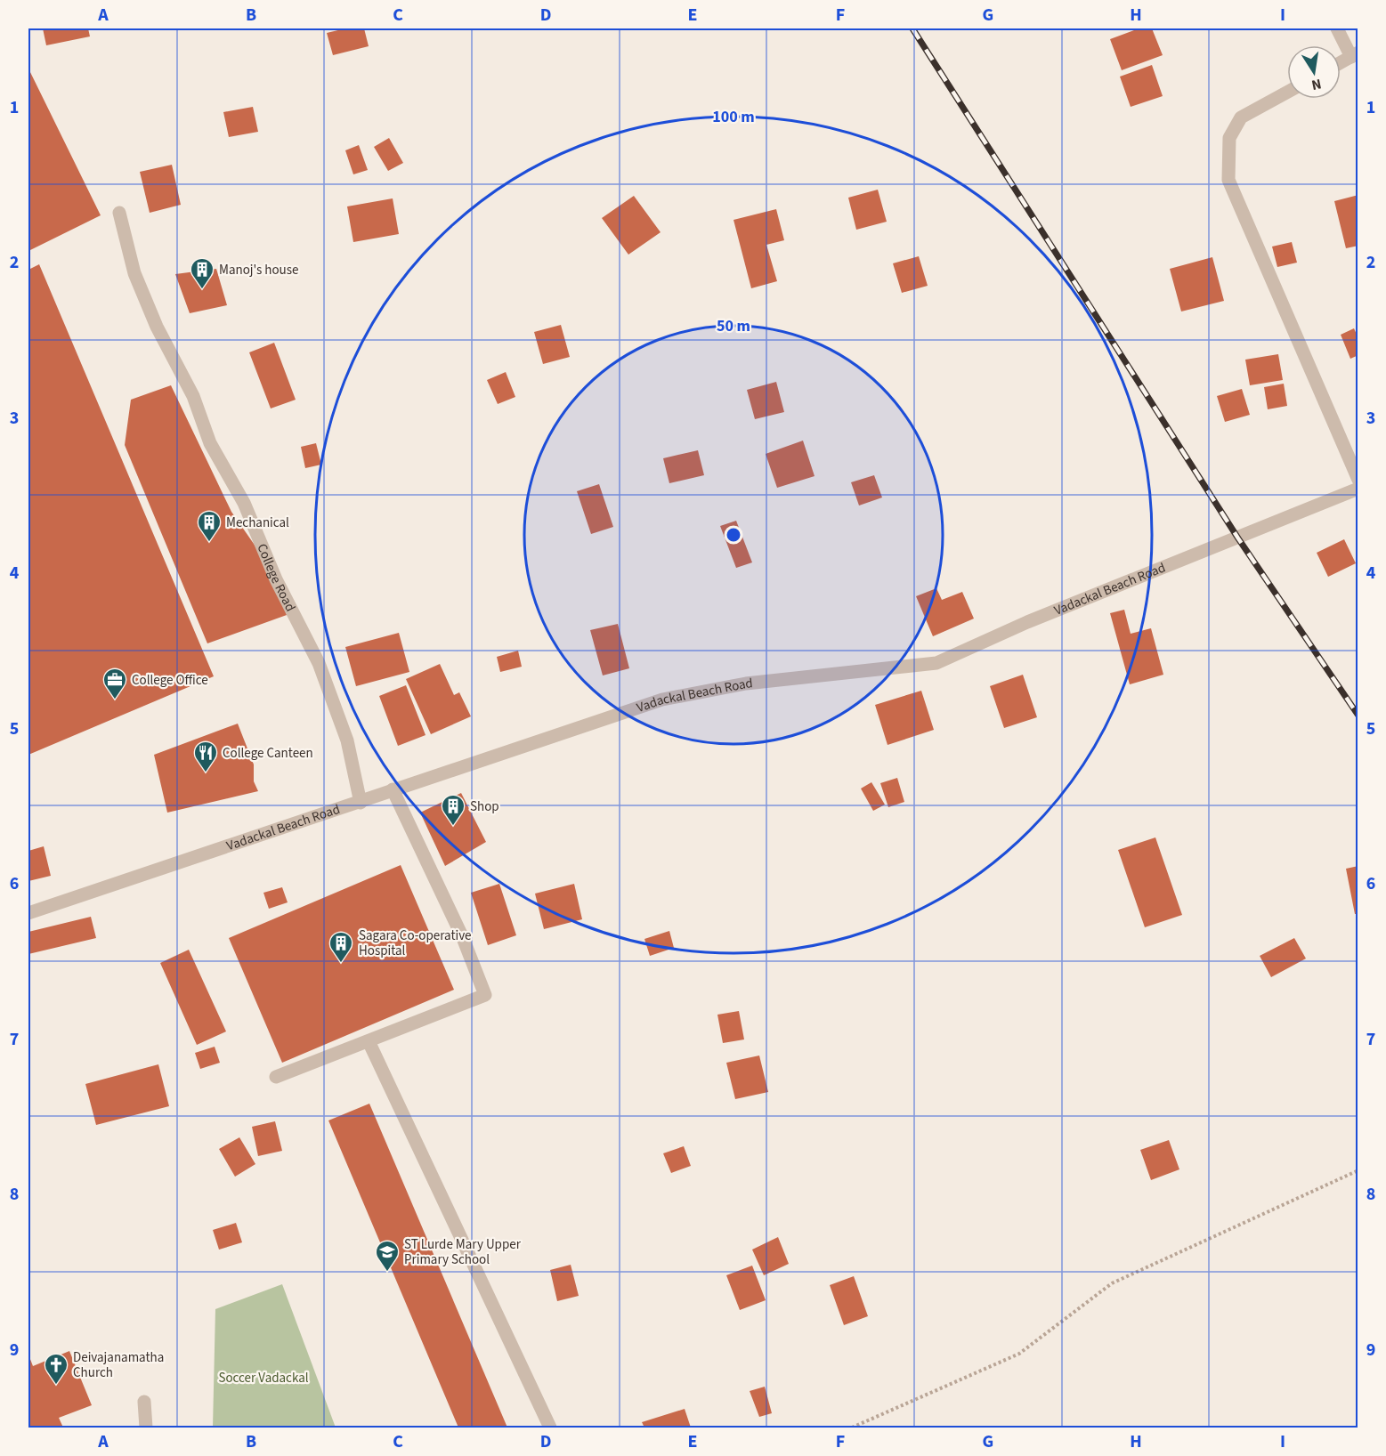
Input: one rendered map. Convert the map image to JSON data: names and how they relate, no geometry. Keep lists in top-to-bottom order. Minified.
{"streets":{"street":["College Road","Vadackal Beach Road"]},"crossings":[["College Road","Vadackal Beach Road"]],"parks":["Soccer Vadackal"],"places":{"building":["Manoj's house","Mechanical","Shop","Sagara Co-operative Hospital"],"office":["College Office"],"restaurant":["College Canteen"],"school or university":["ST Lurde Mary Upper Primary School"],"church":["Deivajanamatha Church"]},"north":"bottom","grid":{"columns":["A","B","C","D","E","F","G","H","I"],"rows":["1","2","3","4","5","6","7","8","9"]},"rings":["100 m","50 m"]}
